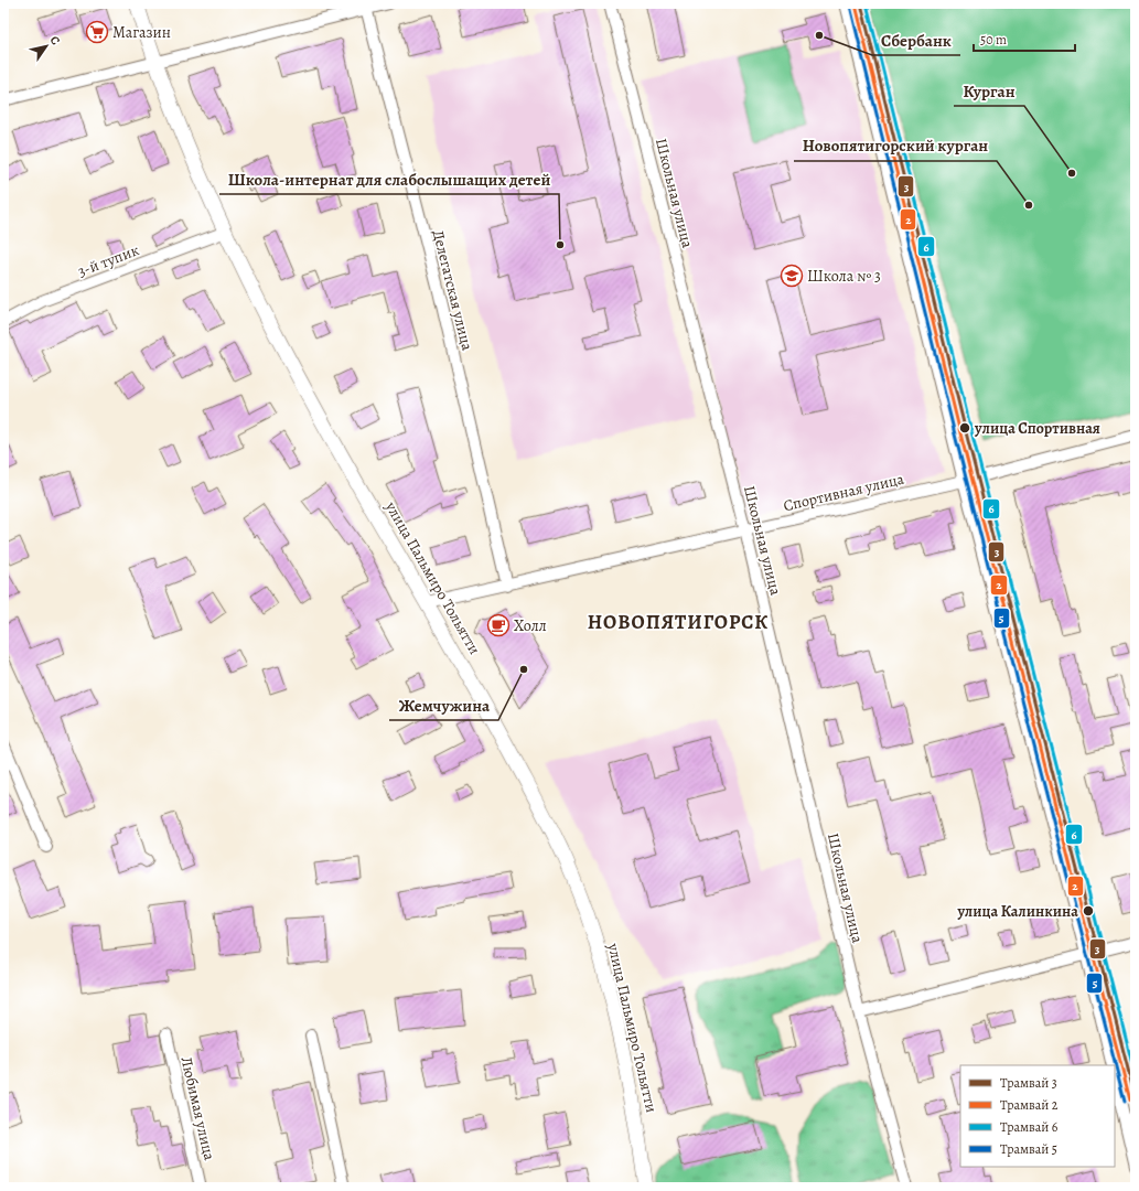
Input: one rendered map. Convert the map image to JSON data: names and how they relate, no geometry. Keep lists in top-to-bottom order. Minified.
{"streets":{"street":["Школьная улица","3-й тупик","Делегатская улица","Спортивная улица","улица Пальмиро Тольятти","Любимая улица"]},"crossings":[["Школьная улица","Спортивная улица"],["3-й тупик","улица Пальмиро Тольятти"],["Делегатская улица","Спортивная улица"],["Спортивная улица","улица Пальмиро Тольятти"]],"districts":["НОВОПЯТИГОРСК"],"places":{"supermarket":["Магазин"],"other":["Сбербанк","Курган","Новопятигорский курган","Школа-интернат для слабослышащих детей","улица Спортивная","Жемчужина","улица Калинкина"],"school or university":["Школа № 3"],"cafe":["Холл"]},"lines":["tram line 3","tram line 6","tram line 2","tram line 5"],"legend":["Трамвай 3","Трамвай 2","Трамвай 6","Трамвай 5"],"scale_bar":"50 m","north":"top right"}
